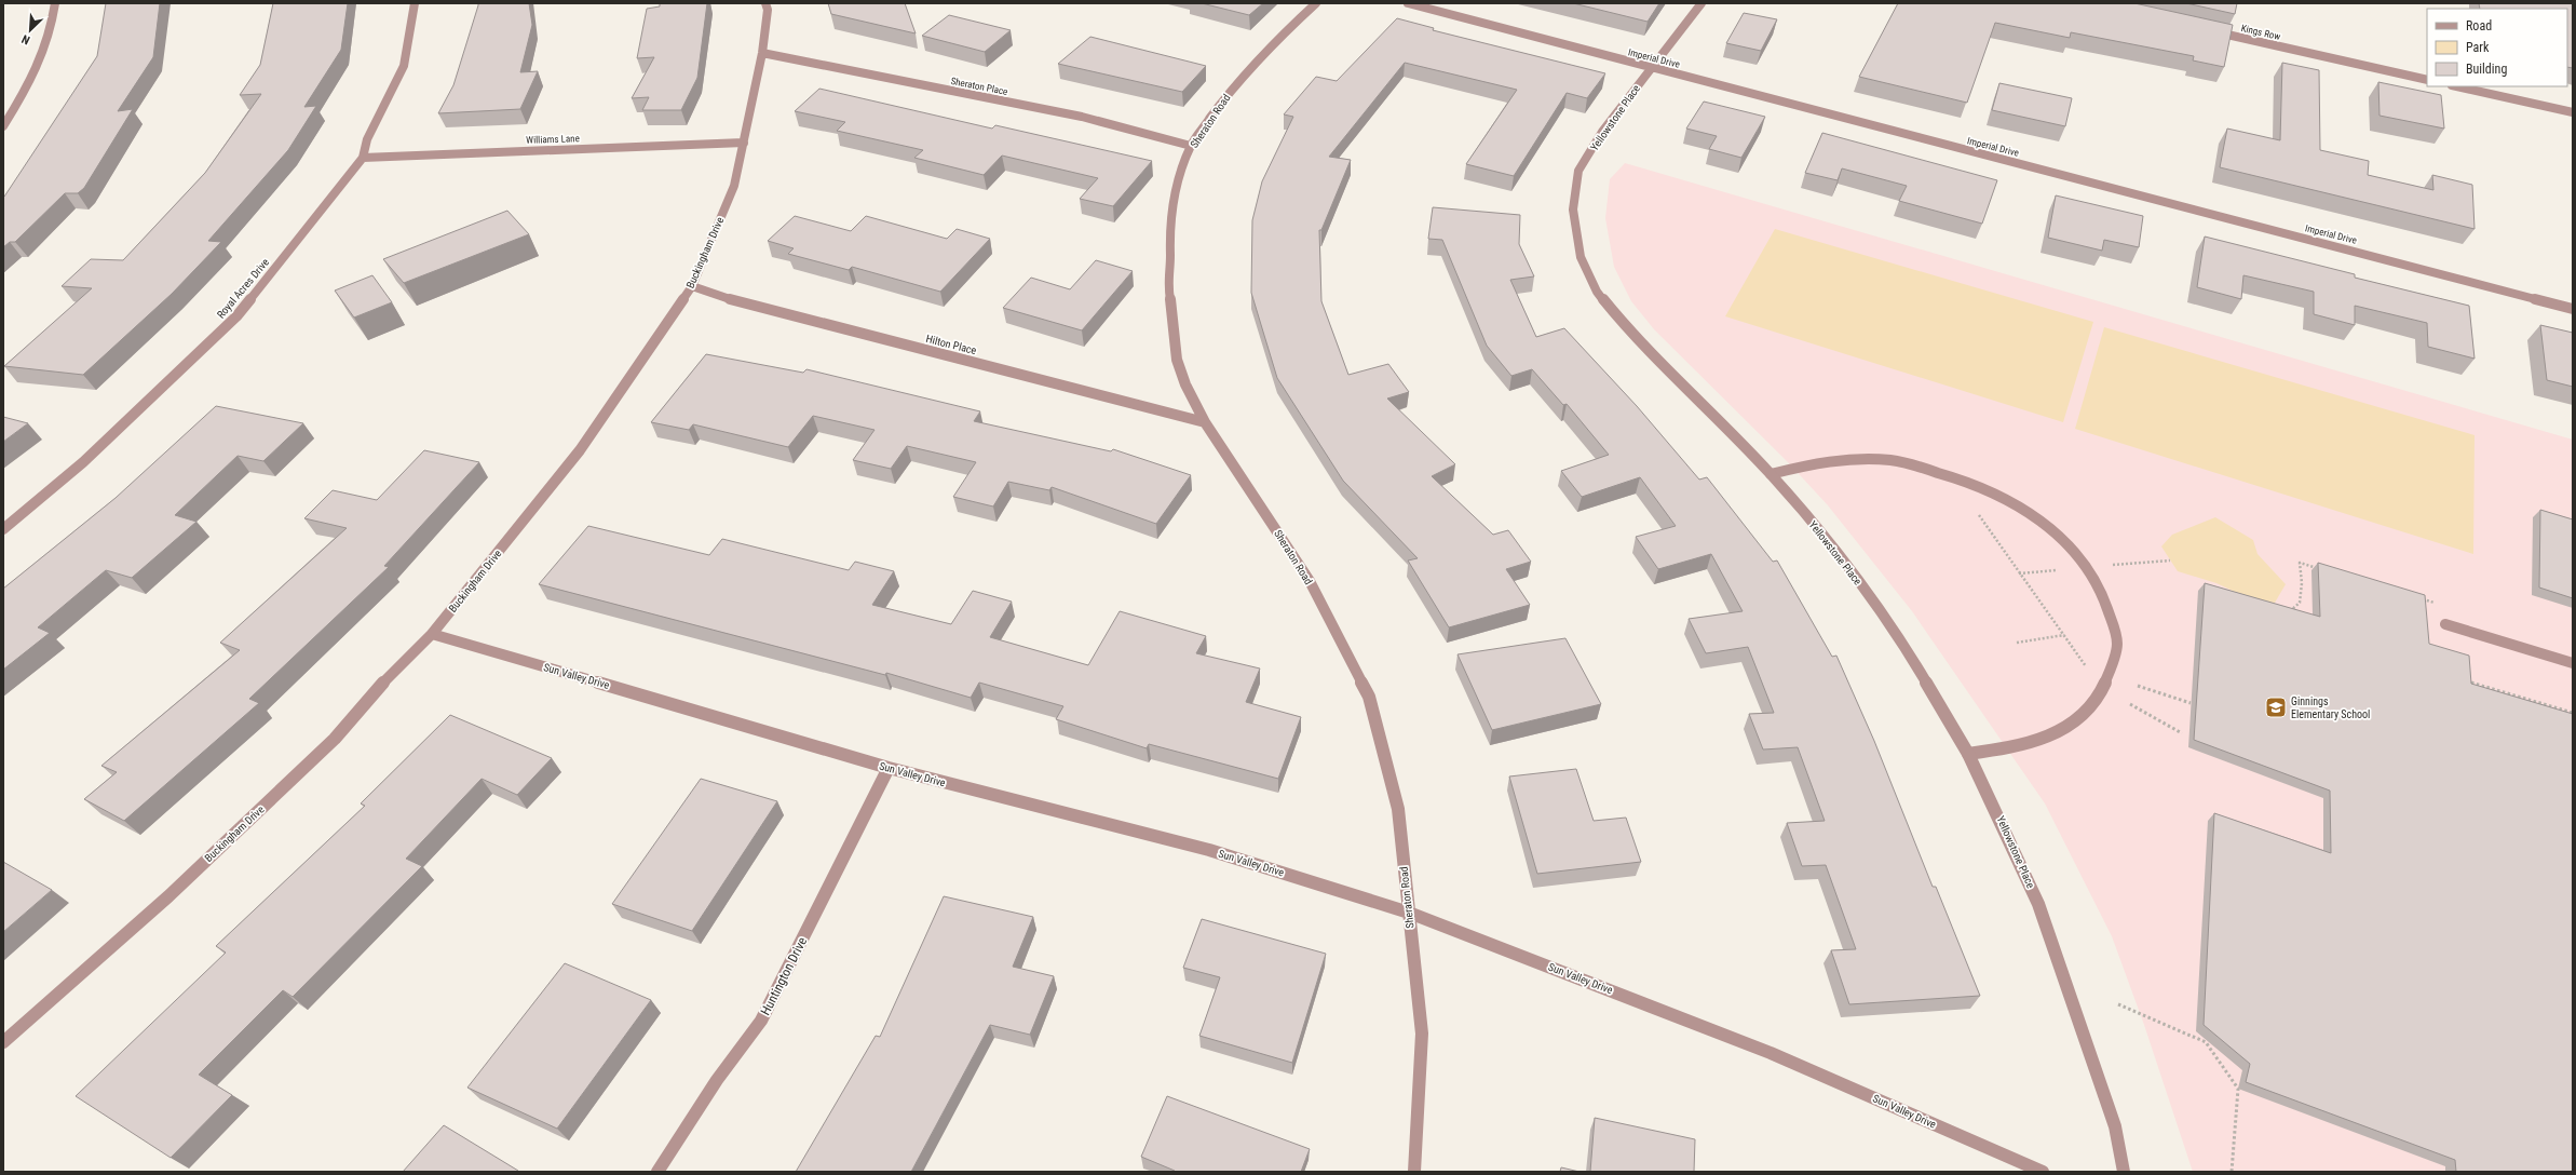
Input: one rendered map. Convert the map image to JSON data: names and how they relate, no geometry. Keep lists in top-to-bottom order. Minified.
{"streets":{"street":["Kings Row","Imperial Drive","Sheraton Place","Yellowstone Place","Sheraton Road","Williams Lane","Buckingham Drive","Royal Acres Drive","Hilton Place","Sun Valley Drive","Huntington Drive"]},"crossings":[["Imperial Drive","Yellowstone Place"],["Sheraton Place","Sheraton Road"],["Sheraton Place","Buckingham Drive"],["Sheraton Road","Hilton Place"],["Sheraton Road","Sun Valley Drive"],["Williams Lane","Buckingham Drive"],["Williams Lane","Royal Acres Drive"],["Buckingham Drive","Hilton Place"],["Buckingham Drive","Sun Valley Drive"],["Sun Valley Drive","Huntington Drive"]],"places":{"school or university":["Ginnings Elementary School"]},"legend":["Road","Park","Building"],"north":"bottom left"}
